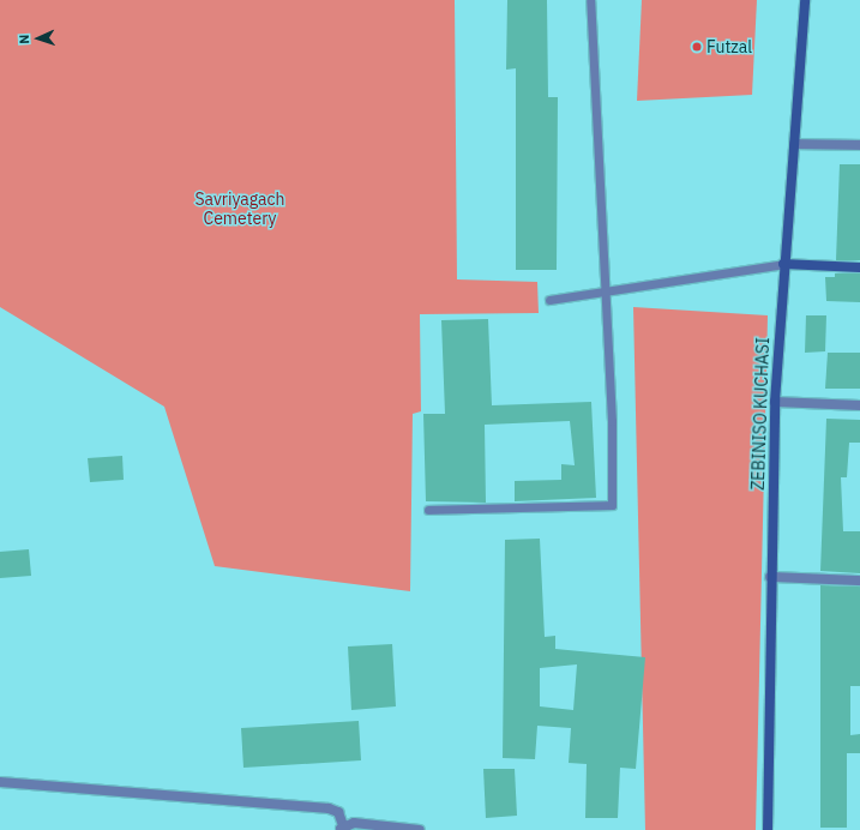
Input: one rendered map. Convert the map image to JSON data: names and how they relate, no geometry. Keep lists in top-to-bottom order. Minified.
{"streets":{"street":["ZEBINISO KUCHASI"]},"parks":["Savriyagach Cemetery"],"places":["Futzal"],"north":"left"}
